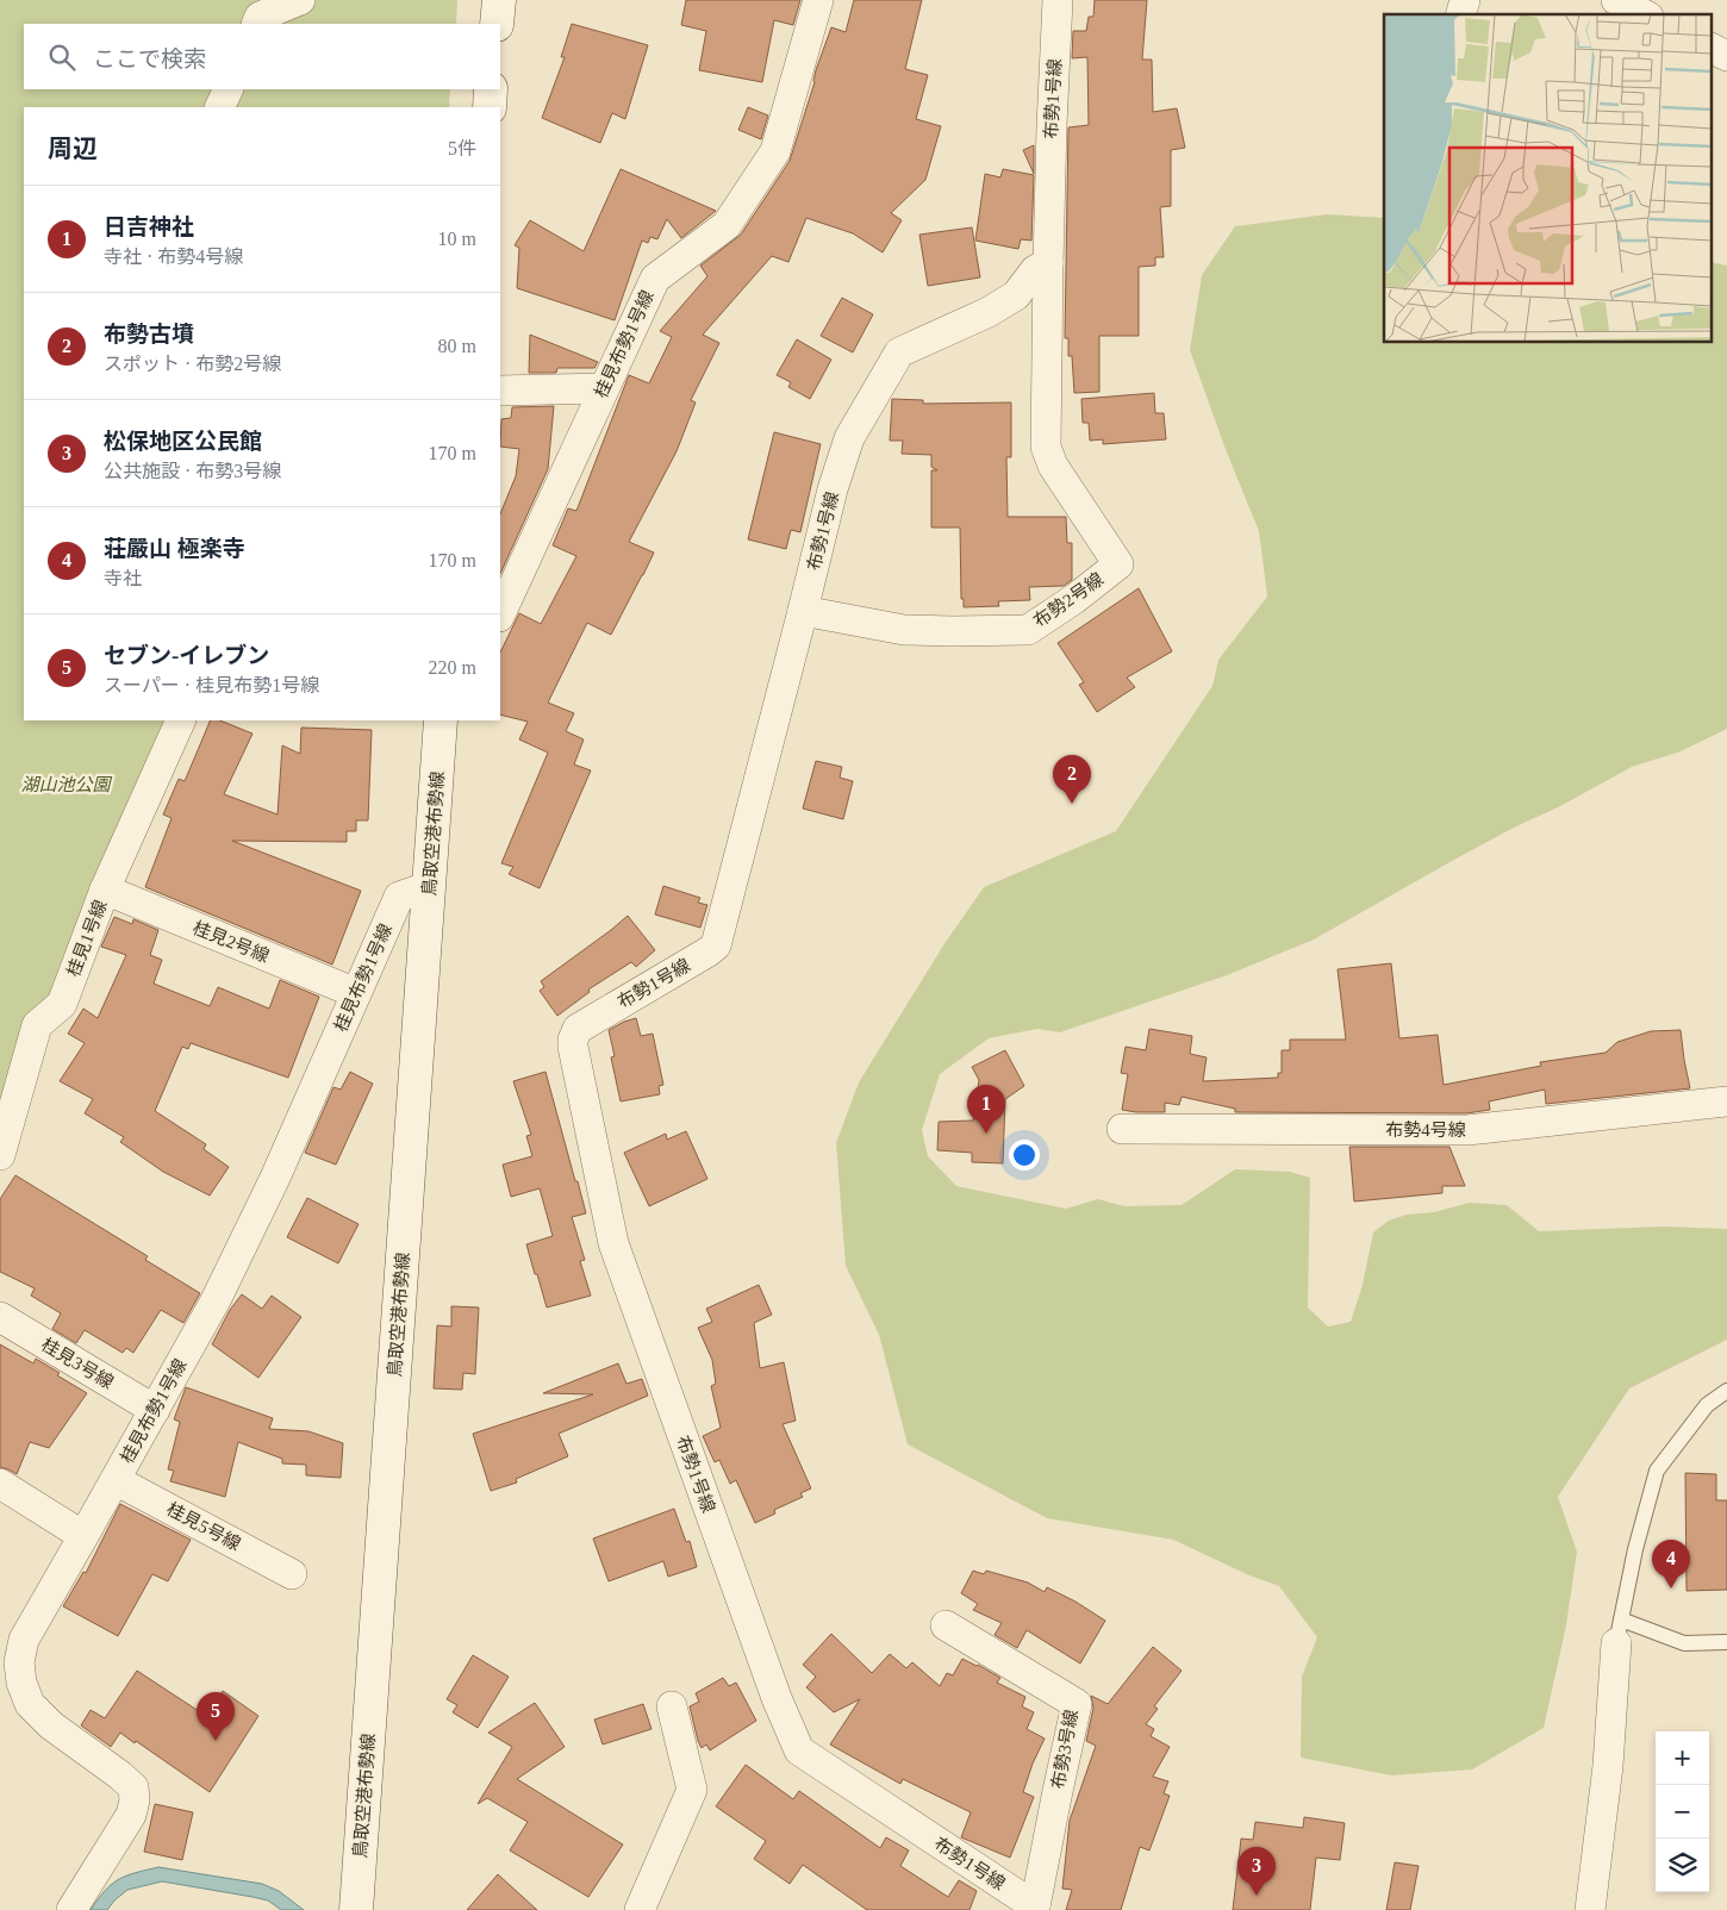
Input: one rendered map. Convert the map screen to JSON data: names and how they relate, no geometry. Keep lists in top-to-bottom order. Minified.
{"streets":{"main road":["鳥取空港布勢線"],"street":["布勢1号線","桂見布勢1号線","布勢2号線","桂見1号線","桂見2号線","布勢4号線","桂見3号線","桂見5号線","布勢3号線"]},"crossings":[["布勢1号線","布勢2号線"],["布勢1号線","布勢3号線"],["桂見布勢1号線","鳥取空港布勢線"],["桂見布勢1号線","桂見2号線"],["桂見布勢1号線","桂見3号線"],["桂見布勢1号線","桂見5号線"],["桂見1号線","桂見2号線"]],"parks":["湖山池公園"],"page":{"search":"ここで検索","heading":["周辺","5件"],"list":[{"mark":"1","name":"日吉神社","note":"寺社 · 布勢4号線","value":"10 m"},{"mark":"2","name":"布勢古墳","note":"スポット · 布勢2号線","value":"80 m"},{"mark":"3","name":"松保地区公民館","note":"公共施設 · 布勢3号線","value":"170 m"},{"mark":"4","name":"荘嚴山 極楽寺","note":"寺社","value":"170 m"},{"mark":"5","name":"セブン-イレブン","note":"スーパー · 桂見布勢1号線","value":"220 m"}],"pins":["2","1","4","5","3"],"map_buttons":["+","−"]}}
